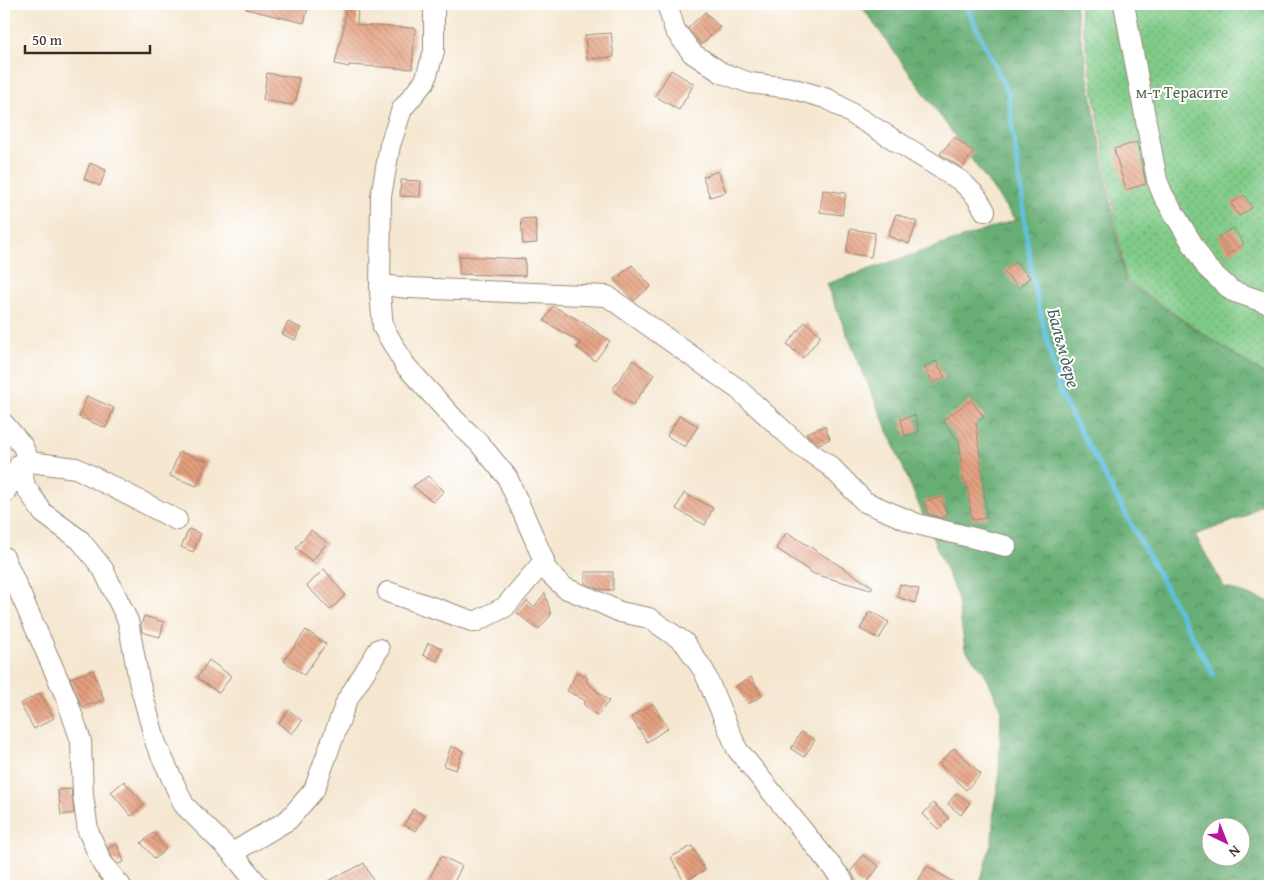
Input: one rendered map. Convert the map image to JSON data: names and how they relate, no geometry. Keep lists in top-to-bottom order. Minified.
{"water":["Балъм дере"],"parks":["м-т Терасите"],"scale_bar":"50 m","north":"bottom right"}
